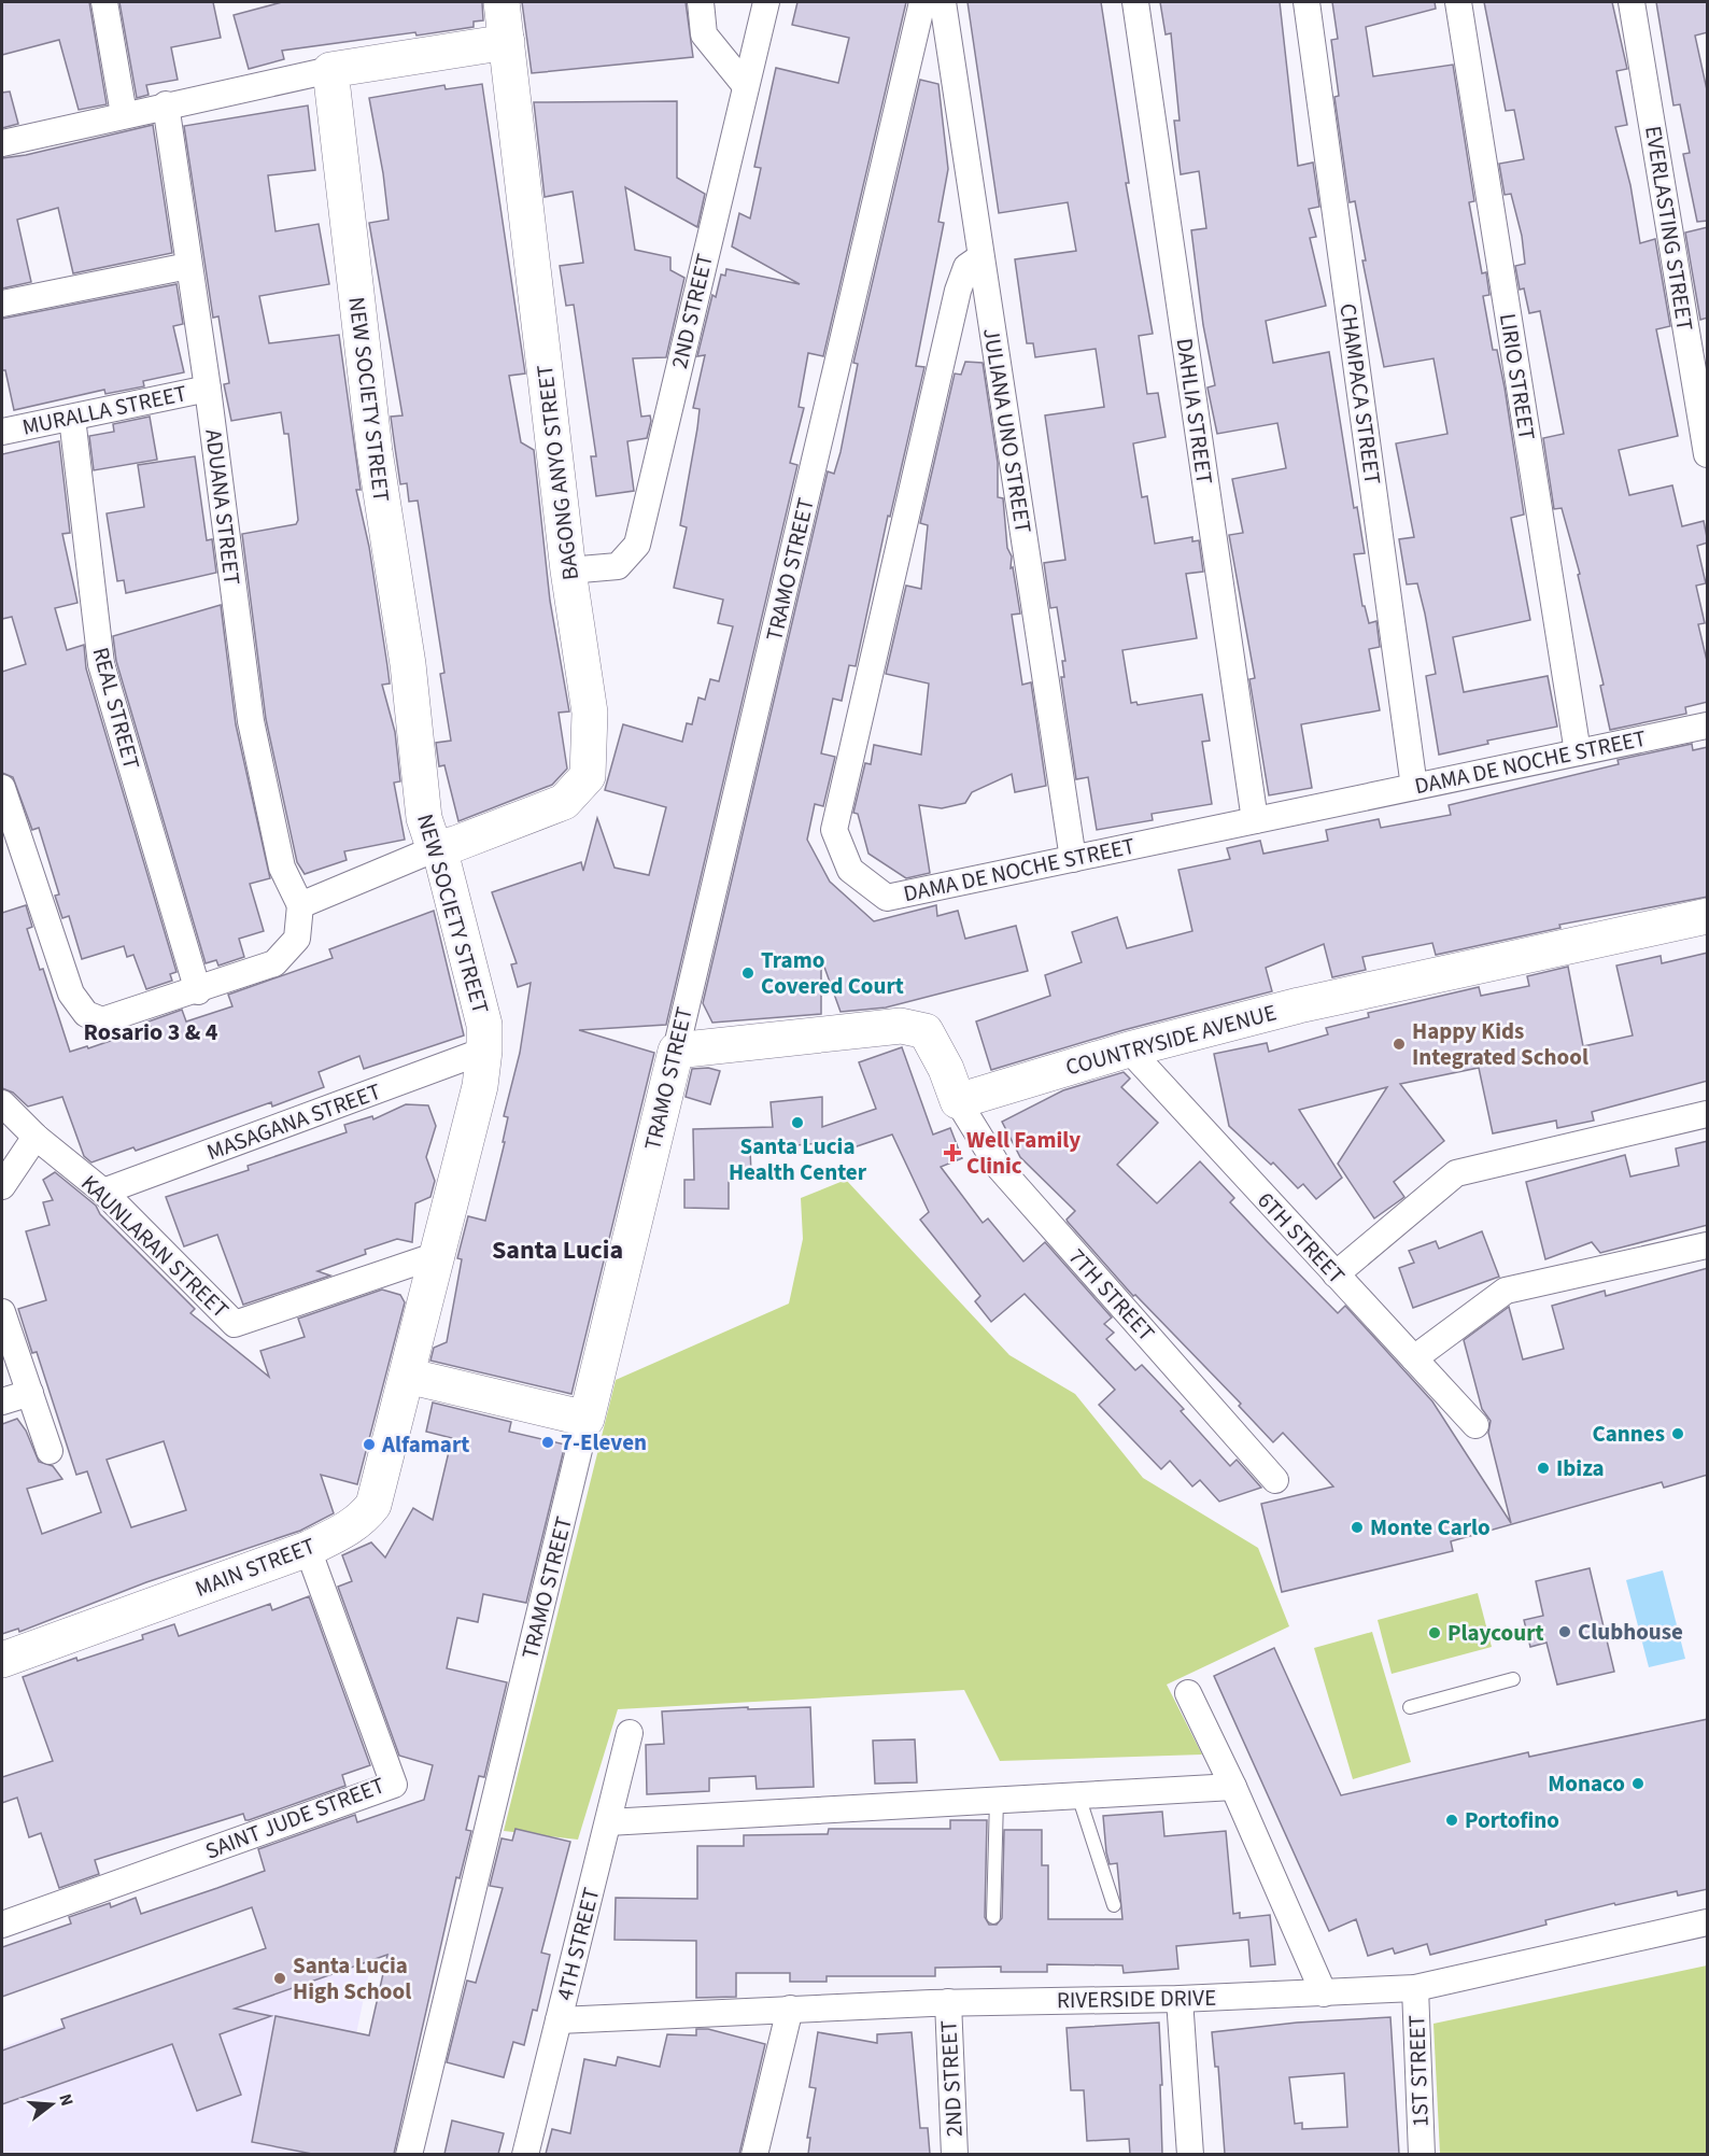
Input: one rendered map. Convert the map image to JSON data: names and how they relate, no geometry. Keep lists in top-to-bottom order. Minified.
{"streets":{"street":["EVERLASTING STREET","2ND STREET","LIRIO STREET","CHAMPACA STREET","NEW SOCIETY STREET","MURALLA STREET","DAHLIA STREET","JULIANA UNO STREET","BAGONG ANYO STREET","ADUANA STREET","TRAMO STREET","REAL STREET","DAMA DE NOCHE STREET","COUNTRYSIDE AVENUE","MASAGANA STREET","6TH STREET","KAUNLARAN STREET","7TH STREET","MAIN STREET","SAINT JUDE STREET","4TH STREET","RIVERSIDE DRIVE","1ST STREET"]},"crossings":[["2ND STREET","BAGONG ANYO STREET"],["2ND STREET","RIVERSIDE DRIVE"],["LIRIO STREET","DAMA DE NOCHE STREET"],["CHAMPACA STREET","DAMA DE NOCHE STREET"],["NEW SOCIETY STREET","BAGONG ANYO STREET"],["NEW SOCIETY STREET","MASAGANA STREET"],["NEW SOCIETY STREET","KAUNLARAN STREET"],["NEW SOCIETY STREET","MAIN STREET"],["MURALLA STREET","ADUANA STREET"],["MURALLA STREET","REAL STREET"],["DAHLIA STREET","DAMA DE NOCHE STREET"],["JULIANA UNO STREET","DAMA DE NOCHE STREET"],["COUNTRYSIDE AVENUE","6TH STREET"],["COUNTRYSIDE AVENUE","7TH STREET"],["MASAGANA STREET","KAUNLARAN STREET"],["MAIN STREET","SAINT JUDE STREET"],["4TH STREET","RIVERSIDE DRIVE"],["RIVERSIDE DRIVE","1ST STREET"]],"districts":["Rosario 3 & 4","Santa Lucia"],"places":{"other":["Tramo Covered Court","Happy Kids Integrated School","Santa Lucia Health Center","Cannes","7-Eleven","Alfamart","Ibiza","Monte Carlo","Clubhouse","Playcourt","Monaco","Portofino","Santa Lucia High School"],"health":["Well Family Clinic"]},"north":"right"}
